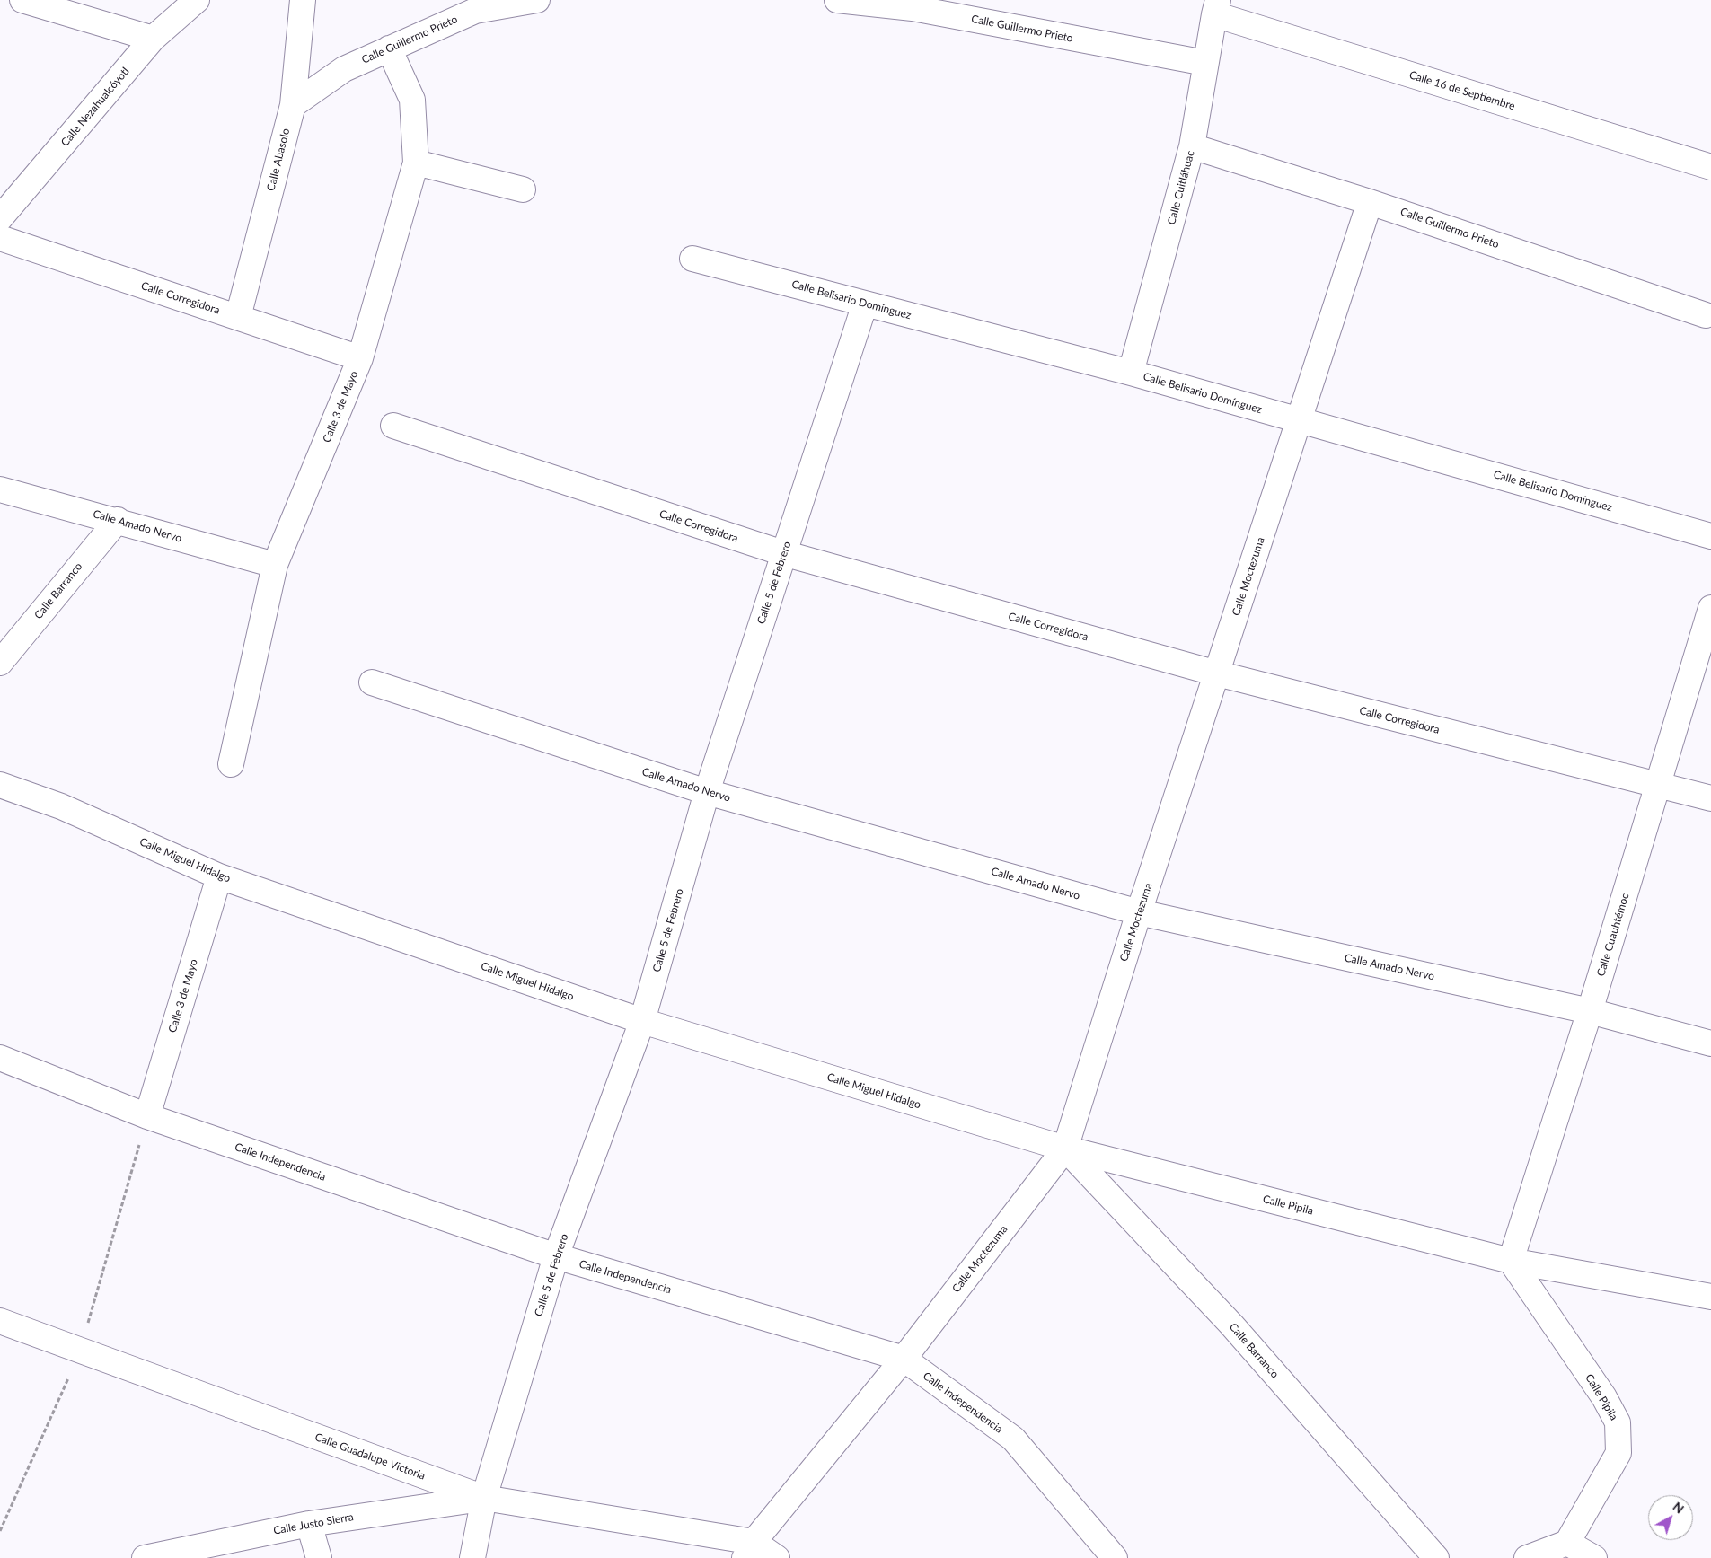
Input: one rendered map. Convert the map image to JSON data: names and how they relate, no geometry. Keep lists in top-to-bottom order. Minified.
{"streets":{"street":["Calle Guillermo Prieto","Calle 16 de Septiembre","Calle Nezahualcóyotl","Calle Abasolo","Calle Cuitláhuac","Calle Corregidora","Calle Belisario Domínguez","Calle 3 de Mayo","Calle Amado Nervo","Calle Moctezuma","Calle 5 de Febrero","Calle Barranco","Calle Miguel Hidalgo","Calle Cuauhtémoc","Calle Independencia","Calle Pipila","Calle Guadalupe Victoria","Calle Justo Sierra"]},"crossings":[["Calle Guillermo Prieto","Calle Abasolo"],["Calle Guillermo Prieto","Calle Cuitláhuac"],["Calle Guillermo Prieto","Calle 3 de Mayo"],["Calle Guillermo Prieto","Calle Moctezuma"],["Calle 16 de Septiembre","Calle Cuitláhuac"],["Calle Abasolo","Calle Corregidora"],["Calle Cuitláhuac","Calle Belisario Domínguez"],["Calle Corregidora","Calle 3 de Mayo"],["Calle Corregidora","Calle Moctezuma"],["Calle Corregidora","Calle 5 de Febrero"],["Calle Corregidora","Calle Cuauhtémoc"],["Calle Belisario Domínguez","Calle Moctezuma"],["Calle Belisario Domínguez","Calle 5 de Febrero"],["Calle 3 de Mayo","Calle Amado Nervo"],["Calle 3 de Mayo","Calle Miguel Hidalgo"],["Calle 3 de Mayo","Calle Independencia"],["Calle Amado Nervo","Calle Moctezuma"],["Calle Amado Nervo","Calle 5 de Febrero"],["Calle Amado Nervo","Calle Barranco"],["Calle Amado Nervo","Calle Cuauhtémoc"],["Calle Moctezuma","Calle Barranco"],["Calle Moctezuma","Calle Miguel Hidalgo"],["Calle Moctezuma","Calle Independencia"],["Calle Moctezuma","Calle Pipila"],["Calle Moctezuma","Calle Guadalupe Victoria"],["Calle 5 de Febrero","Calle Miguel Hidalgo"],["Calle 5 de Febrero","Calle Independencia"],["Calle 5 de Febrero","Calle Guadalupe Victoria"],["Calle 5 de Febrero","Calle Justo Sierra"],["Calle Barranco","Calle Miguel Hidalgo"],["Calle Barranco","Calle Pipila"],["Calle Miguel Hidalgo","Calle Pipila"],["Calle Cuauhtémoc","Calle Pipila"],["Calle Guadalupe Victoria","Calle Justo Sierra"]],"north":"top right"}
